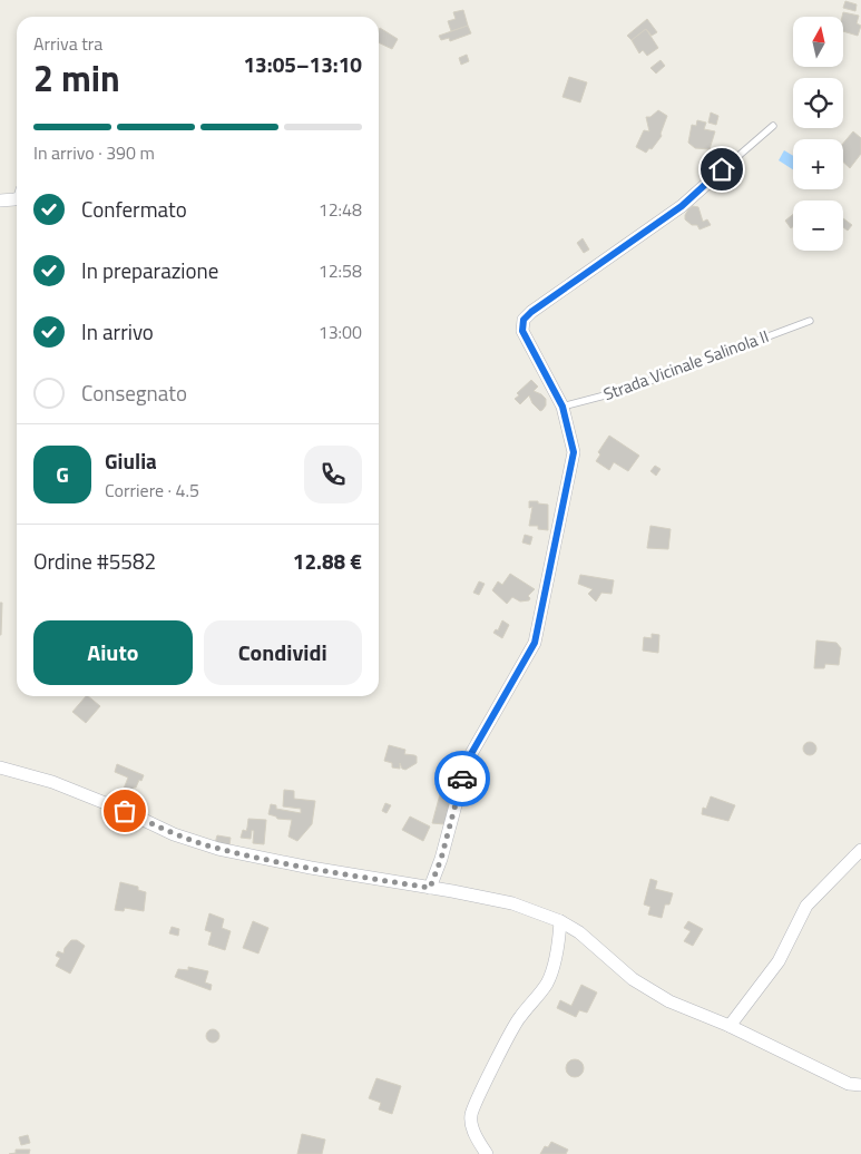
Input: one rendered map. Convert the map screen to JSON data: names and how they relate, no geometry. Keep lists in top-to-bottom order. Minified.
{"streets":{"lane":["Strada Vicinale Salinola II"]},"north":"top","page":{"map_buttons":["+","−"],"heading":["2 min","Arriva tra","13:05–13:10"],"panel":["Giulia","Corriere · 4.5","Ordine #5582","12.88 €"],"bar":"In arrivo · 390 m","list":[["Confermato","12:48"],["In preparazione","12:58"],["In arrivo","13:00"],"Consegnato"],"round":"G","buttons":["Aiuto","Condividi"]}}
